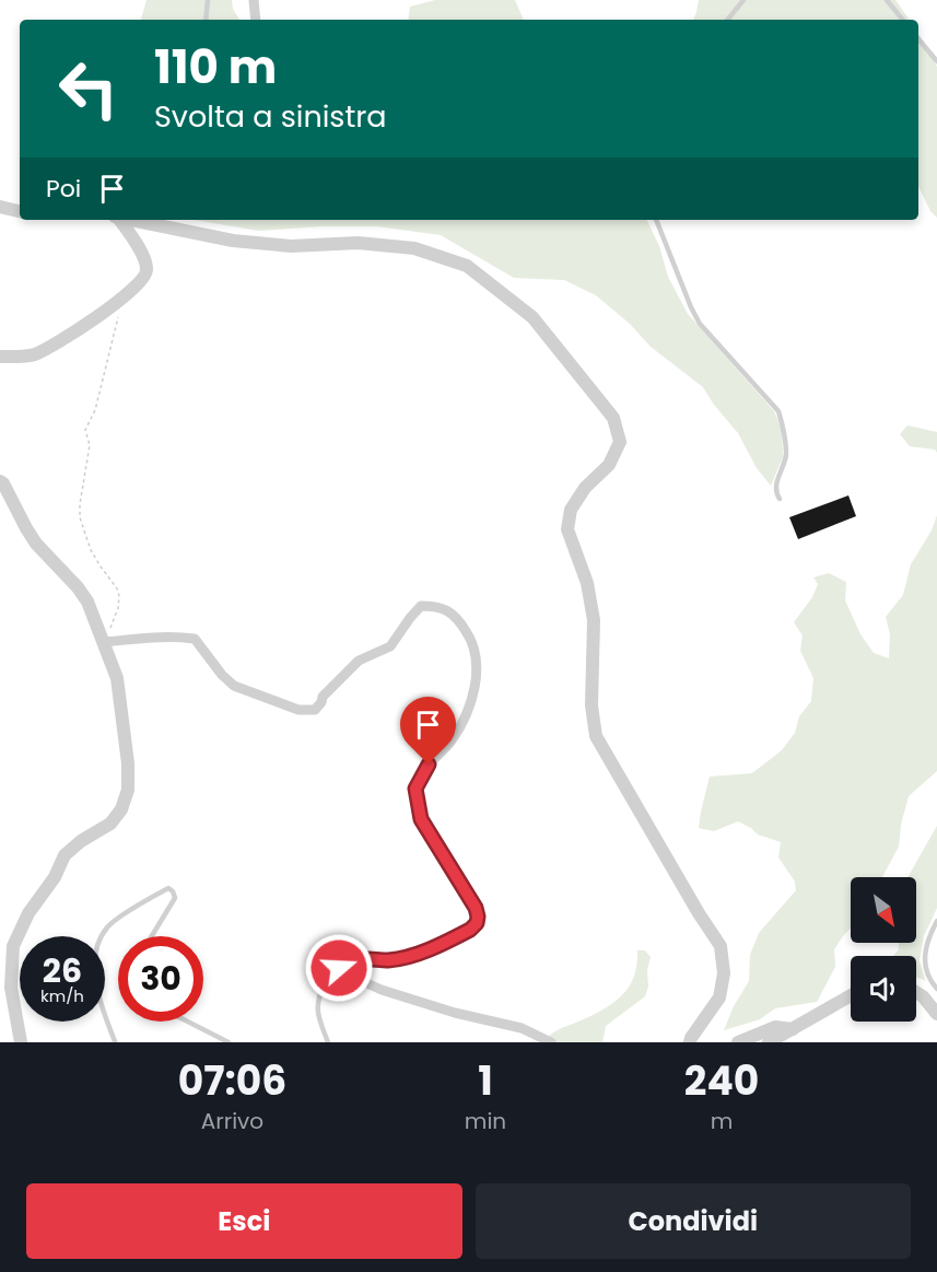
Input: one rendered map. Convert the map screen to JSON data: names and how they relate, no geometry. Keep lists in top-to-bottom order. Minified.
{"north":"bottom right","page":{"turn":["110 m","Svolta a sinistra"],"then":"Poi","speed":"26 km/h","limit":"30","eta":["07:06","Arrivo","1","min","240","m"],"buttons":["Esci","Condividi"]}}
